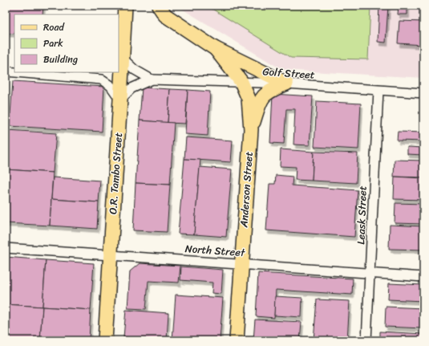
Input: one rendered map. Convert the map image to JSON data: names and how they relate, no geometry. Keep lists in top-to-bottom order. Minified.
{"streets":{"main road":["O.R. Tambo Street","Anderson Street"],"street":["Golf Street","Leask Street","North Street"]},"crossings":[["Golf Street","O.R. Tambo Street"],["Golf Street","Anderson Street"],["Golf Street","Leask Street"],["O.R. Tambo Street","North Street"],["Anderson Street","North Street"],["Leask Street","North Street"]],"legend":["Road","Park","Building"]}
